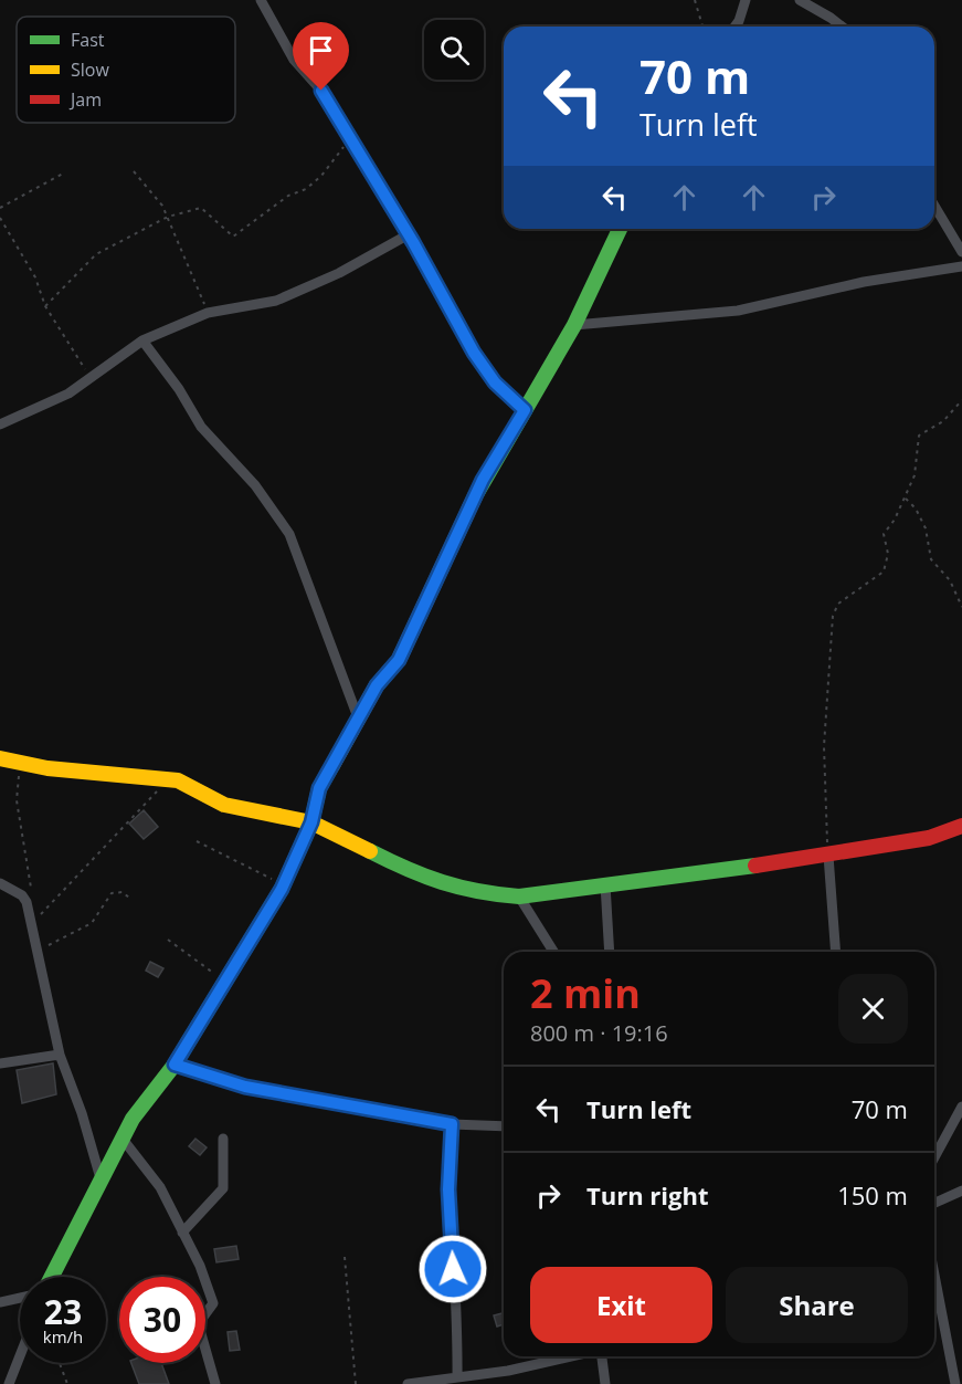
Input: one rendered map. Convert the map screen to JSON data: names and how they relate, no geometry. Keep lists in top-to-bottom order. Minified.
{"legend":["Fast","Slow","Jam"],"page":{"turn":["70 m","Turn left"],"heading":["2 min","800 m · 19:16"],"list":[{"name":"Turn left","value":"70 m"},{"name":"Turn right","value":"150 m"}],"buttons":["Exit","Share"],"speed":"23 km/h","limit":"30"}}
